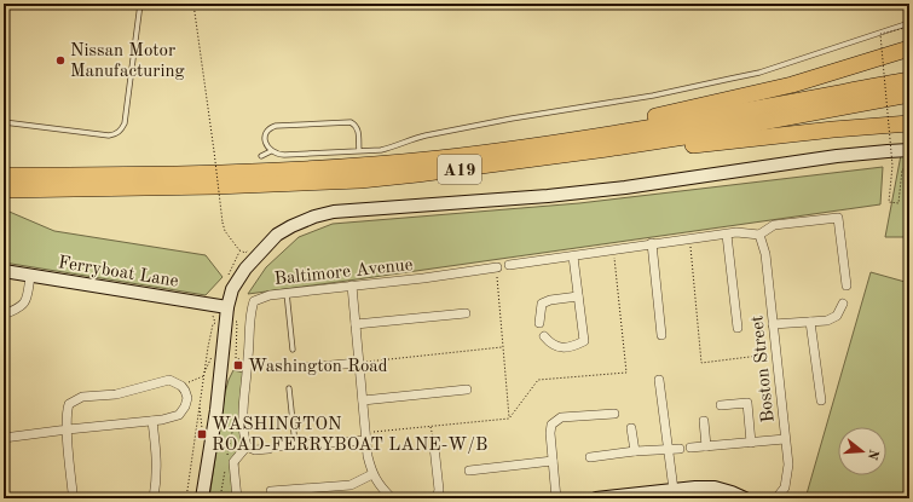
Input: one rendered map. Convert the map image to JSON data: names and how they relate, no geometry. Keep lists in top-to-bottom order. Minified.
{"streets":{"highway":["A19"],"street":["Ferryboat Lane","Baltimore Avenue","Boston Street"]},"places":{"other":["Nissan Motor Manufacturing"],"transit":["Washington Road","WASHINGTON ROAD-FERRYBOAT LANE-W/B"]},"north":"right"}
